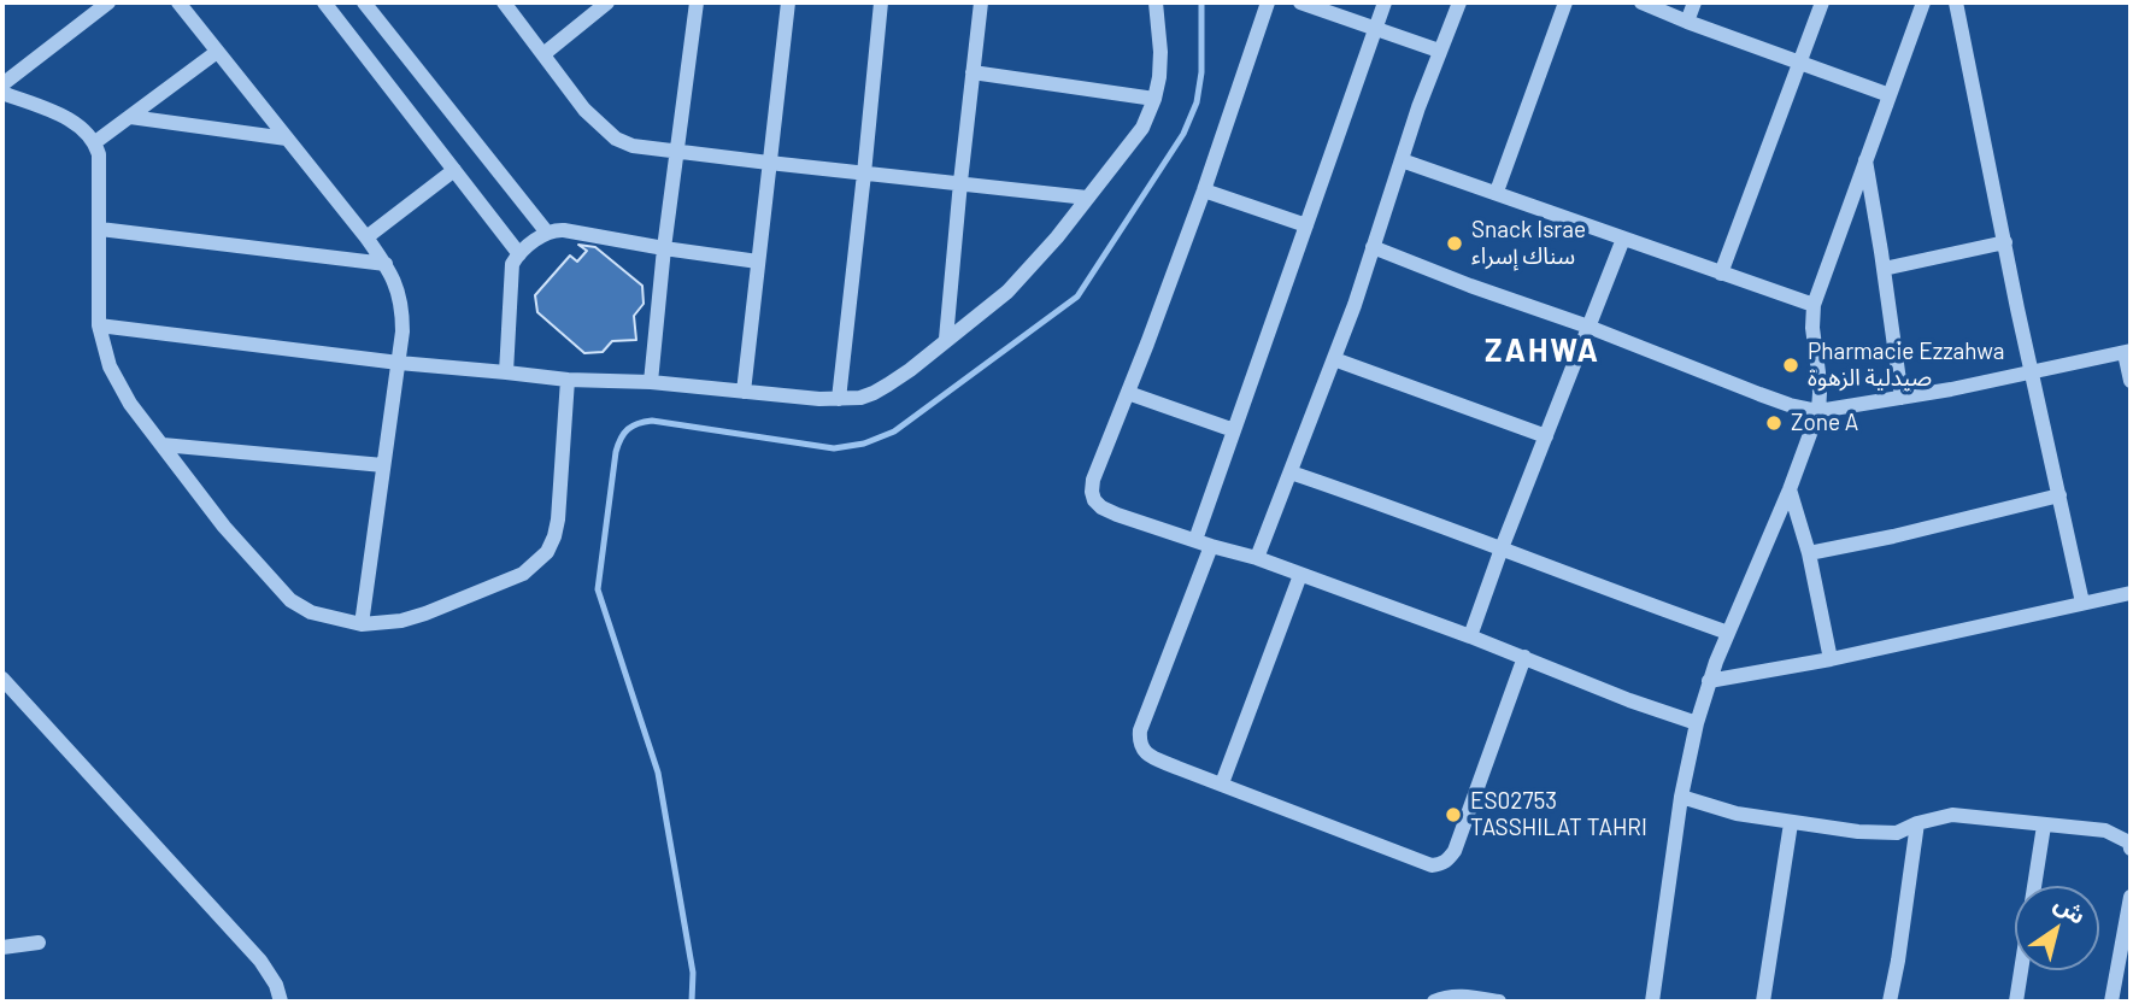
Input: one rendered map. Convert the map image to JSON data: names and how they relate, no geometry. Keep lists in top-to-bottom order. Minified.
{"districts":["ZAHWA"],"places":["Snack Israe سناك إسراء","Pharmacie Ezzahwa صيدلية الزهوة","Zone A","ES02753 TASSHILAT TAHRI"],"north":"top right"}
